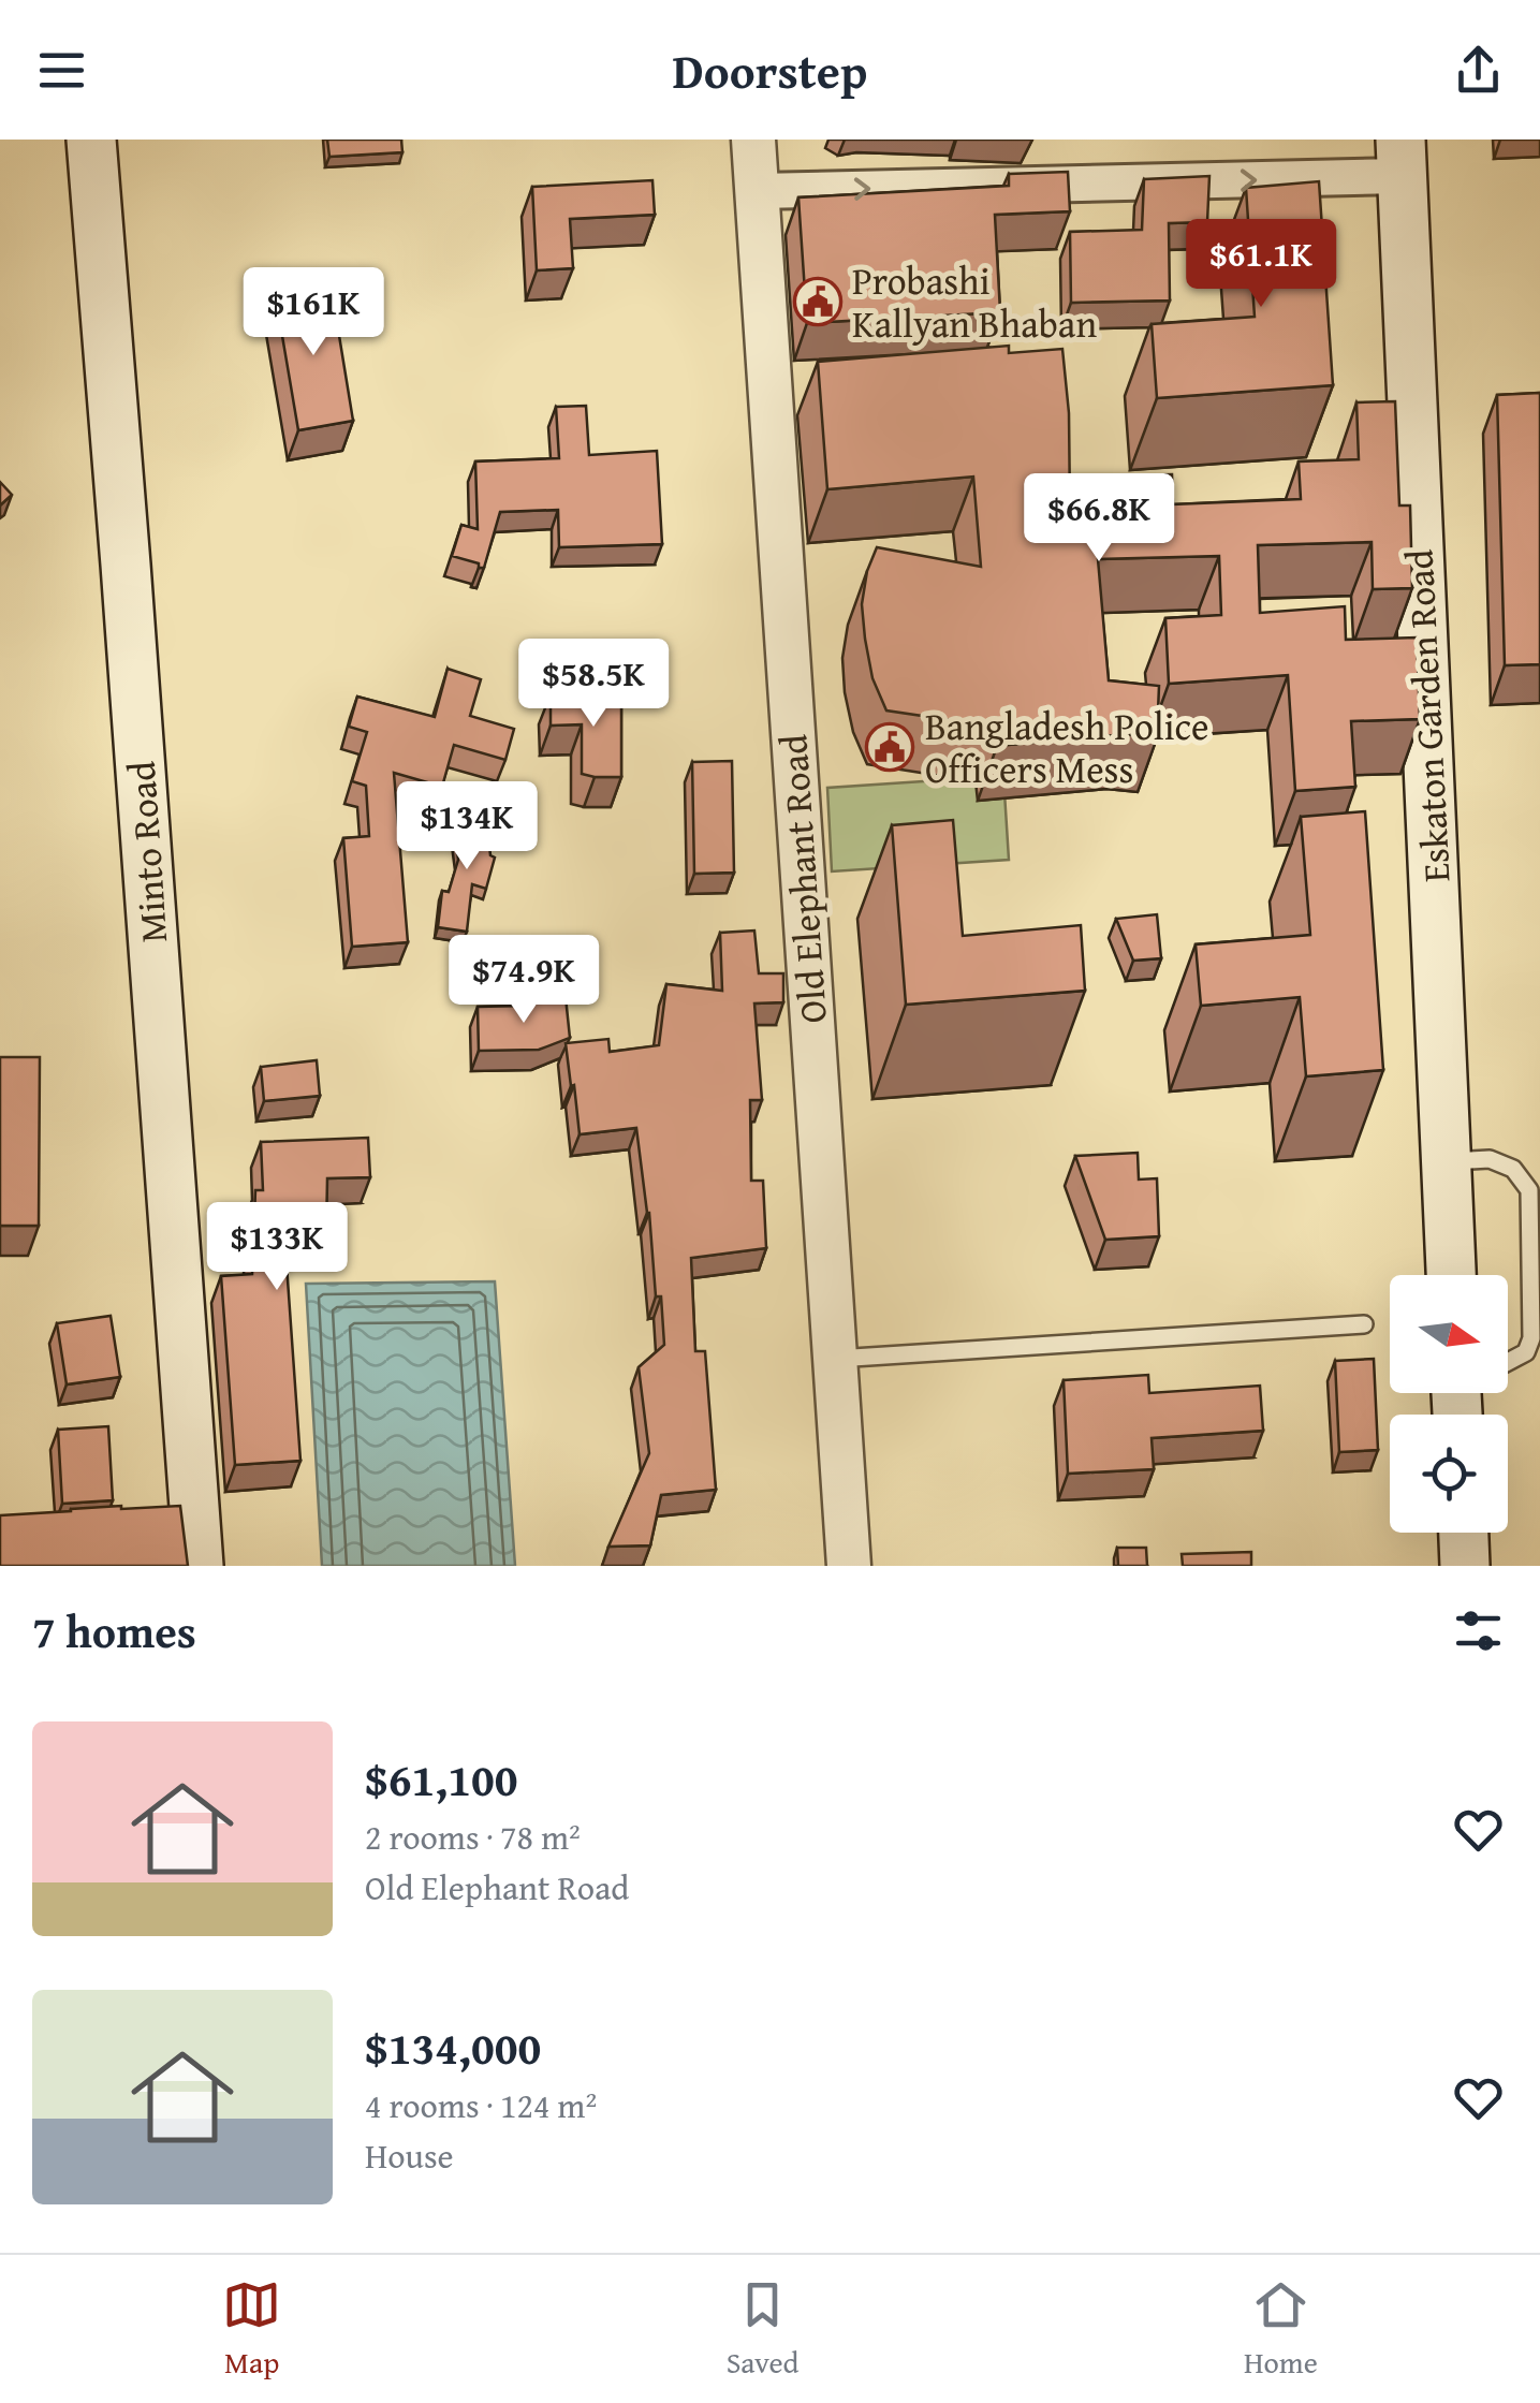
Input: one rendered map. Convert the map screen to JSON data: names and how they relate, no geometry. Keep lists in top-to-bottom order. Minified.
{"streets":{"main road":["Eskaton Garden Road","Minto Road"],"street":["Old Elephant Road"]},"places":{"public building":["Probashi Kallyan Bhaban","Bangladesh Police Officers Mess"]},"north":"right","page":{"header":"Doorstep","price":["$61.1K","$161K","$66.8K","$58.5K","$134K","$74.9K","$133K"],"heading":"7 homes","list":[{"name":"$61,100","note":"2 rooms · 78 m² · Old Elephant Road"},{"name":"$134,000","note":"4 rooms · 124 m² · House"}],"tabs":["Map","Saved","Home"]}}
